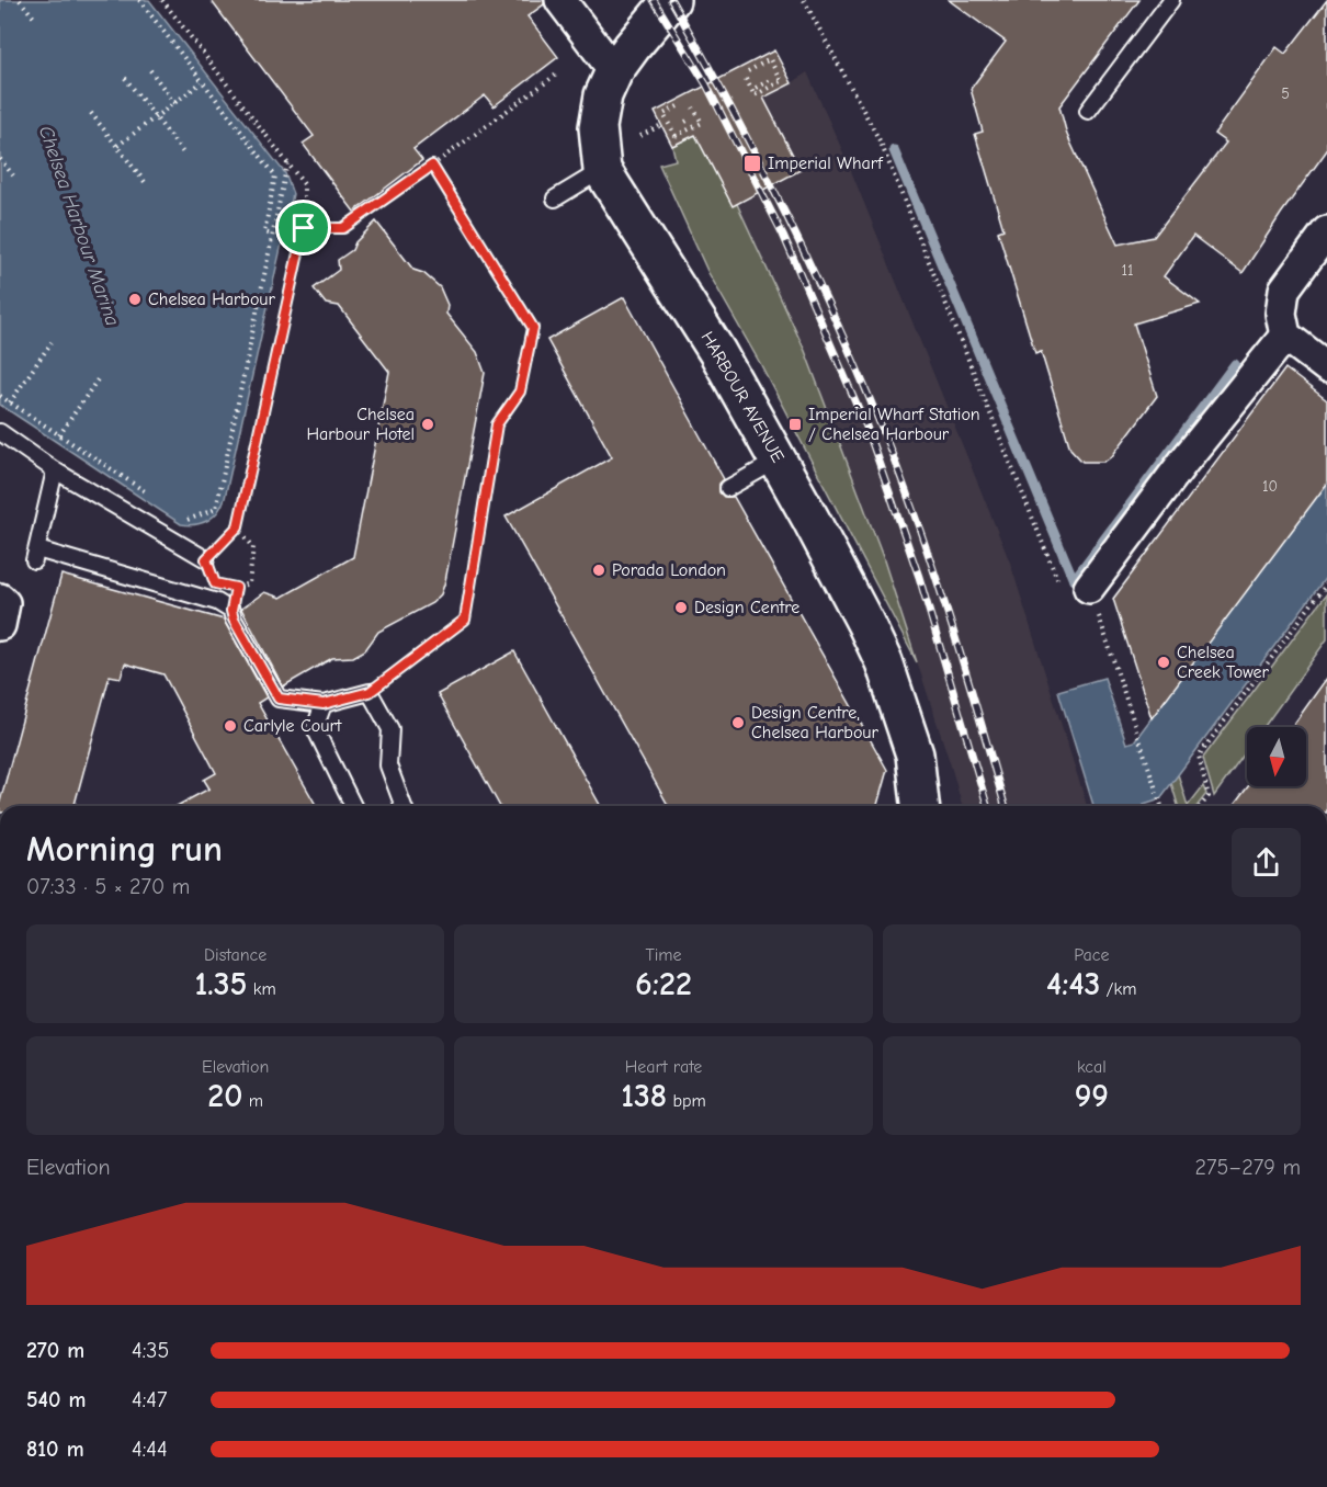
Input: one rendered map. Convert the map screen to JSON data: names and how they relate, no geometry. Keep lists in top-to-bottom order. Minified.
{"streets":{"street":["HARBOUR AVENUE"]},"water":["Chelsea Harbour Marina"],"places":{"transit":["Imperial Wharf","Imperial Wharf Station / Chelsea Harbour"],"other":["Chelsea Harbour","Chelsea Harbour Hotel","Porada London","Design Centre","Chelsea Creek Tower","Design Centre, Chelsea Harbour","Carlyle Court"]},"house_numbers":["5","11","10"],"north":"bottom","page":{"heading":["Morning run","07:33 · 5 × 270 m"],"stats":[["Distance","1.35 km"],["Time","6:22"],["Pace","4:43 /km"],["Elevation","20 m"],["Heart rate","138 bpm"],["kcal","99"]],"chart":["Elevation","275–279 m"],"list":[{"name":"270 m","note":"4:35"},{"name":"540 m","note":"4:47"},{"name":"810 m","note":"4:44"}]}}
